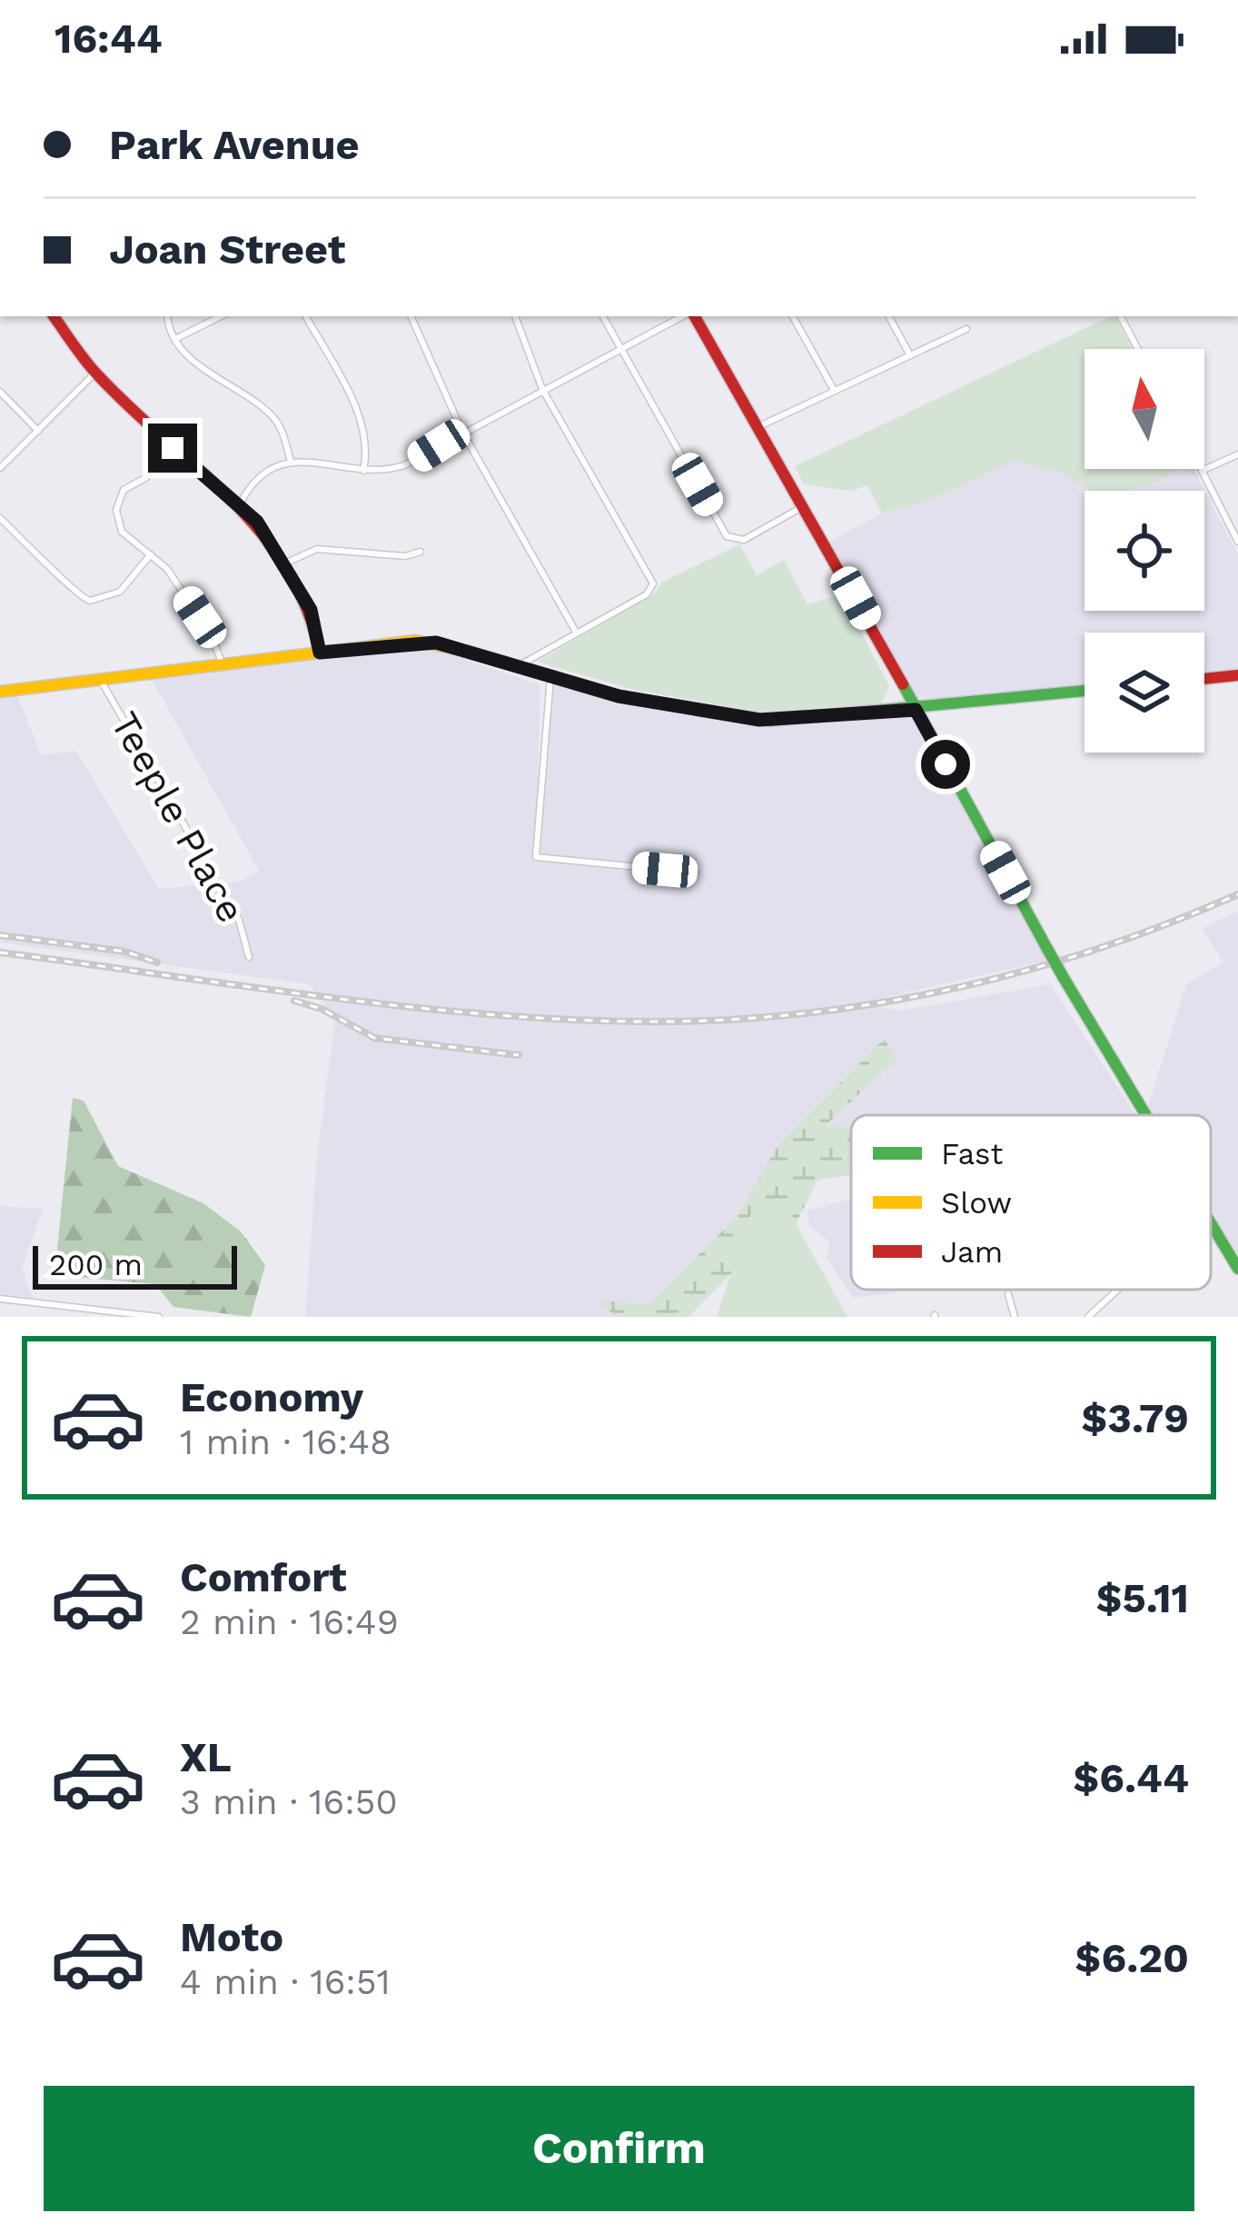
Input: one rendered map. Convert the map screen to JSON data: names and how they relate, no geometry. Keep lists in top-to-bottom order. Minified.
{"streets":{"street":["Teeple Place"]},"legend":["Fast","Slow","Jam"],"scale_bar":"200 m","north":"top","page":{"status":"16:44","banner":["Park Avenue","Joan Street"],"scale":"200 m","list":[{"name":"Economy","note":"1 min · 16:48","value":"$3.79"},{"name":"Comfort","note":"2 min · 16:49","value":"$5.11"},{"name":"XL","note":"3 min · 16:50","value":"$6.44"},{"name":"Moto","note":"4 min · 16:51","value":"$6.20"}],"buttons":"Confirm"}}
